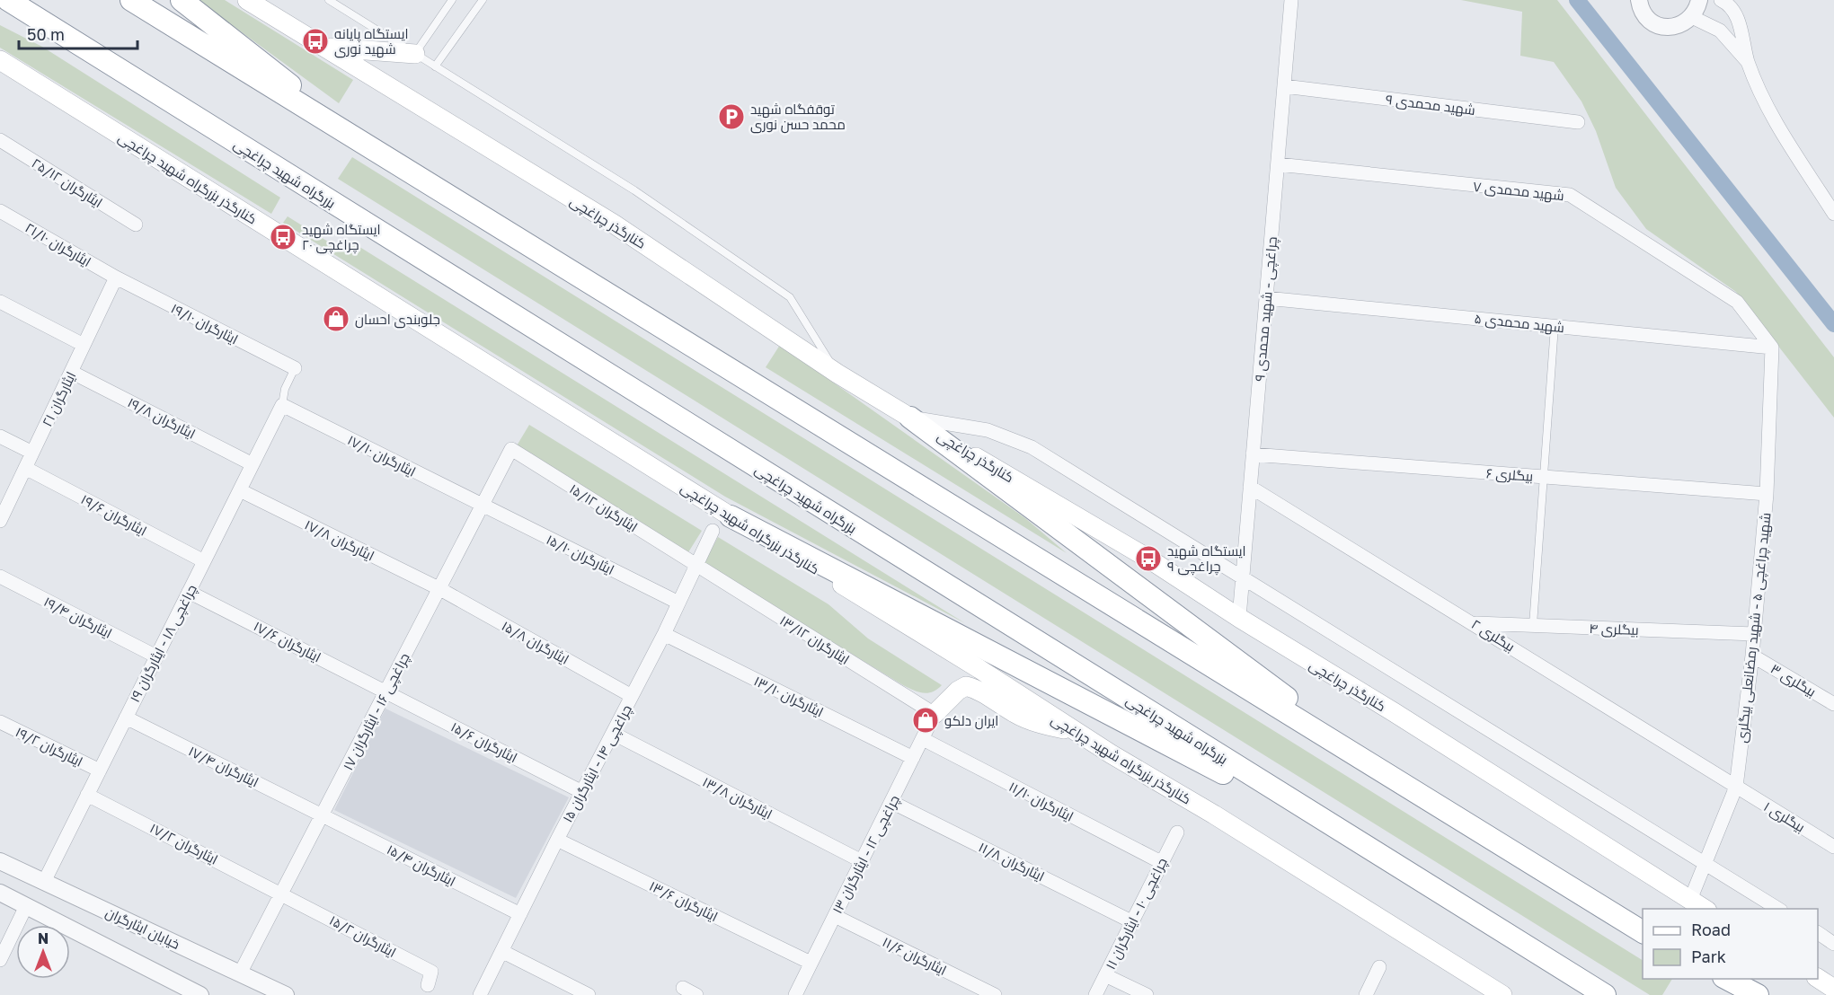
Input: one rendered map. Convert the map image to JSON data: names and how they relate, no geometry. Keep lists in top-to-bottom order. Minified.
{"streets":{"highway":["بزرگراه شهید چراغچی"],"main road":["کنارگذر بزرگراه شهید چراغچی","کنارگذر چراغچی"],"street":["شهید محمدی ۹","ایثارگران ۲۵/۱۲","شهید محمدی ۷","ایثارگران ۲۱/۱۰","۹ چراغچی - شهید محمدی","شهید محمدی ۵","ایثارگران ۱۹/۱۰","ایثارگران ۲۱","ایثارگران ۱۹/۸","ایثارگران ۱۷/۱۰","بیگلری ۶","ایثارگران ۱۵/۱۲","ایثارگران ۱۹/۶","ایثارگران ۱۷/۸","ایثارگران ۱۵/۱۰","ایثارگران ۱۹/۴","شهید چراغچی ۵ - شهید رمضانعلی بیگلری","بیگلری ۴","بیگلری ۲","ایثارگران ۱۳/۱۲","ایثارگران ۱۷/۶","ایثارگران ۱۵/۸","چراغچی ۱۸ - ایثارگران ۱۹","بیگلری ۳","ایثارگران ۱۳/۱۰","چراغچی ۱۶ - ایثارگران ۱۷","ایثارگران ۱۵/۶","ایثارگران ۱۹/۲","چراغچی ۱۴ - ایثارگران ۱۵","ایثارگران ۱۷/۴","ایثارگران ۱۳/۸","ایثارگران ۱۱/۱۰","بیگلری ۱","ایثارگران ۱۷/۲","چراغچی ۱۲ - ایثارگران ۱۳","ایثارگران ۱۱/۸","ایثارگران ۱۵/۴","ایثارگران ۱۳/۶","چراغچی ۱۰ - ایثارگران ۱۱","خیابان ایثارگران","ایثارگران ۱۵/۲","ایثارگران ۱۱/۶"]},"crossings":[["شهید محمدی ۹","۹ چراغچی - شهید محمدی"],["شهید محمدی ۷","۹ چراغچی - شهید محمدی"],["شهید محمدی ۷","شهید محمدی ۵"],["شهید محمدی ۷","شهید چراغچی ۵ - شهید رمضانعلی بیگلری"],["کنارگذر چراغچی","۹ چراغچی - شهید محمدی"],["کنارگذر چراغچی","شهید چراغچی ۵ - شهید رمضانعلی بیگلری"],["ایثارگران ۲۱/۱۰","ایثارگران ۱۹/۱۰"],["ایثارگران ۲۱/۱۰","ایثارگران ۲۱"],["۹ چراغچی - شهید محمدی","شهید محمدی ۵"],["۹ چراغچی - شهید محمدی","بیگلری ۶"],["۹ چراغچی - شهید محمدی","بیگلری ۲"],["شهید محمدی ۵","شهید چراغچی ۵ - شهید رمضانعلی بیگلری"],["ایثارگران ۱۹/۱۰","ایثارگران ۲۱"],["ایثارگران ۲۱","ایثارگران ۱۹/۸"],["ایثارگران ۲۱","ایثارگران ۱۹/۶"],["ایثارگران ۱۹/۸","چراغچی ۱۸ - ایثارگران ۱۹"],["ایثارگران ۱۷/۱۰","ایثارگران ۱۵/۱۰"],["ایثارگران ۱۷/۱۰","چراغچی ۱۸ - ایثارگران ۱۹"],["ایثارگران ۱۷/۱۰","چراغچی ۱۶ - ایثارگران ۱۷"],["بیگلری ۶","شهید چراغچی ۵ - شهید رمضانعلی بیگلری"],["ایثارگران ۱۵/۱۲","ایثارگران ۱۳/۱۲"],["ایثارگران ۱۵/۱۲","چراغچی ۱۶ - ایثارگران ۱۷"],["ایثارگران ۱۵/۱۲","چراغچی ۱۴ - ایثارگران ۱۵"],["ایثارگران ۱۹/۶","چراغچی ۱۸ - ایثارگران ۱۹"],["ایثارگران ۱۷/۸","ایثارگران ۱۵/۸"],["ایثارگران ۱۷/۸","چراغچی ۱۸ - ایثارگران ۱۹"],["ایثارگران ۱۷/۸","چراغچی ۱۶ - ایثارگران ۱۷"],["ایثارگران ۱۵/۱۰","چراغچی ۱۶ - ایثارگران ۱۷"],["ایثارگران ۱۵/۱۰","چراغچی ۱۴ - ایثارگران ۱۵"],["ایثارگران ۱۹/۴","چراغچی ۱۸ - ایثارگران ۱۹"],["شهید چراغچی ۵ - شهید رمضانعلی بیگلری","بیگلری ۴"],["شهید چراغچی ۵ - شهید رمضانعلی بیگلری","بیگلری ۲"],["شهید چراغچی ۵ - شهید رمضانعلی بیگلری","بیگلری ۳"],["شهید چراغچی ۵ - شهید رمضانعلی بیگلری","بیگلری ۱"],["بیگلری ۴","بیگلری ۲"],["بیگلری ۲","بیگلری ۱"],["ایثارگران ۱۳/۱۲","چراغچی ۱۴ - ایثارگران ۱۵"],["ایثارگران ۱۳/۱۲","چراغچی ۱۲ - ایثارگران ۱۳"],["ایثارگران ۱۷/۶","چراغچی ۱۸ - ایثارگران ۱۹"],["ایثارگران ۱۷/۶","چراغچی ۱۶ - ایثارگران ۱۷"],["ایثارگران ۱۷/۶","ایثارگران ۱۵/۶"],["ایثارگران ۱۵/۸","چراغچی ۱۶ - ایثارگران ۱۷"],["ایثارگران ۱۵/۸","چراغچی ۱۴ - ایثارگران ۱۵"],["چراغچی ۱۸ - ایثارگران ۱۹","ایثارگران ۱۹/۲"],["چراغچی ۱۸ - ایثارگران ۱۹","ایثارگران ۱۷/۴"],["چراغچی ۱۸ - ایثارگران ۱۹","ایثارگران ۱۷/۲"],["چراغچی ۱۸ - ایثارگران ۱۹","خیابان ایثارگران"],["ایثارگران ۱۳/۱۰","چراغچی ۱۴ - ایثارگران ۱۵"],["ایثارگران ۱۳/۱۰","چراغچی ۱۲ - ایثارگران ۱۳"],["چراغچی ۱۶ - ایثارگران ۱۷","ایثارگران ۱۵/۶"],["چراغچی ۱۶ - ایثارگران ۱۷","ایثارگران ۱۷/۴"],["چراغچی ۱۶ - ایثارگران ۱۷","ایثارگران ۱۷/۲"],["چراغچی ۱۶ - ایثارگران ۱۷","ایثارگران ۱۵/۴"],["چراغچی ۱۶ - ایثارگران ۱۷","خیابان ایثارگران"],["چراغچی ۱۶ - ایثارگران ۱۷","ایثارگران ۱۵/۲"],["ایثارگران ۱۵/۶","چراغچی ۱۴ - ایثارگران ۱۵"],["چراغچی ۱۴ - ایثارگران ۱۵","ایثارگران ۱۳/۸"],["چراغچی ۱۴ - ایثارگران ۱۵","ایثارگران ۱۵/۴"],["چراغچی ۱۴ - ایثارگران ۱۵","ایثارگران ۱۳/۶"],["ایثارگران ۱۷/۴","ایثارگران ۱۵/۴"],["ایثارگران ۱۳/۸","چراغچی ۱۲ - ایثارگران ۱۳"],["ایثارگران ۱۱/۱۰","چراغچی ۱۲ - ایثارگران ۱۳"],["ایثارگران ۱۱/۱۰","چراغچی ۱۰ - ایثارگران ۱۱"],["ایثارگران ۱۷/۲","ایثارگران ۱۵/۲"],["چراغچی ۱۲ - ایثارگران ۱۳","ایثارگران ۱۱/۸"],["چراغچی ۱۲ - ایثارگران ۱۳","ایثارگران ۱۳/۶"],["چراغچی ۱۲ - ایثارگران ۱۳","ایثارگران ۱۱/۶"],["ایثارگران ۱۱/۸","چراغچی ۱۰ - ایثارگران ۱۱"]],"places":{"bus stop":["ایستگاه پایانه شهید نوری","ایستگاه شهید چراغچی ۲۰","ایستگاه شهید چراغچی ۹"],"parking":["توقفگاه شهید محمد حسن نوری"],"shop":["جلوبندی احسان","ایران دلکو"]},"legend":["Road","Park"],"scale_bar":"50 m","north":"top"}
